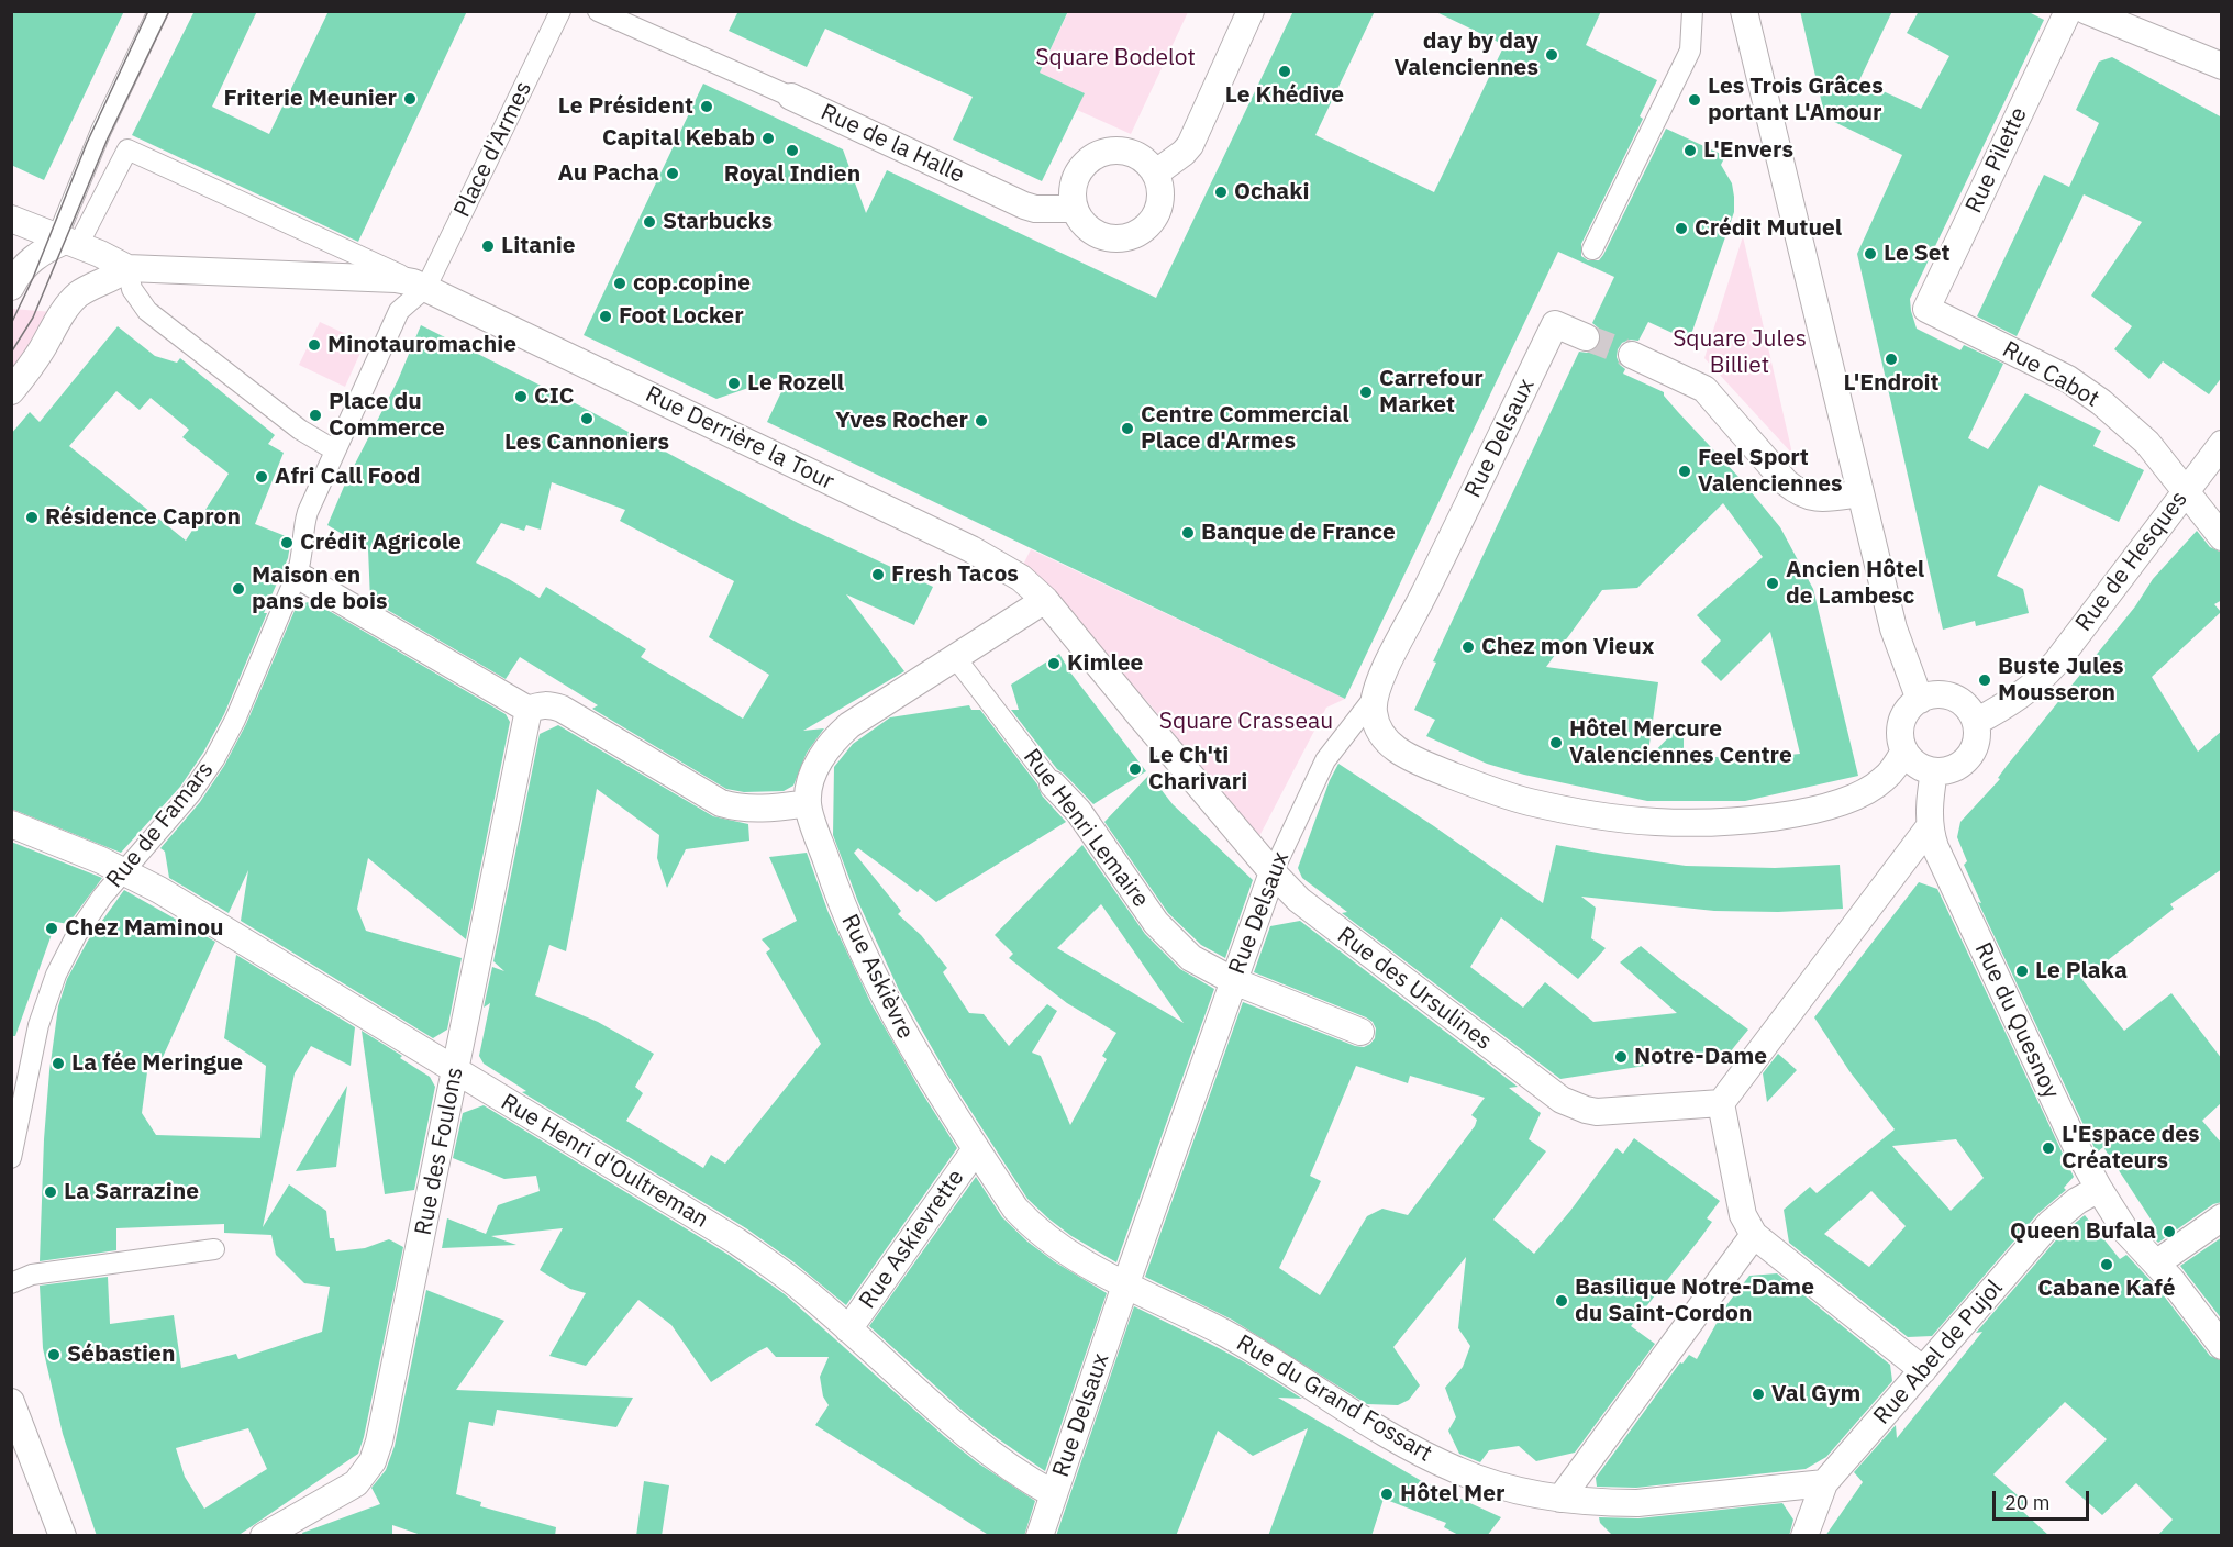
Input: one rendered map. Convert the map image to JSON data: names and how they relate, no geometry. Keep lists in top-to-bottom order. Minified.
{"streets":{"street":["Rue de la Halle","Place d'Armes","Rue Pilette","Rue Cabot","Rue Derrière la Tour","Rue Delsaux","Rue de Hesques","Rue de Famars","Rue Henri Lemaire","Rue Askièvre","Rue des Ursulines","Rue du Quesnoy","Rue des Foulons","Rue Henri d'Oultreman","Rue Askievrette","Rue Abel de Pujol","Rue du Grand Fossart"]},"crossings":[["Place d'Armes","Rue Derrière la Tour"],["Place d'Armes","Rue de Famars"],["Rue Pilette","Rue Cabot"],["Rue Cabot","Rue de Hesques"],["Rue Derrière la Tour","Rue de Famars"],["Rue Derrière la Tour","Rue Askièvre"],["Rue Delsaux","Rue Henri Lemaire"],["Rue Delsaux","Rue Askièvre"],["Rue Delsaux","Rue des Ursulines"],["Rue Delsaux","Rue Henri d'Oultreman"],["Rue Delsaux","Rue du Grand Fossart"],["Rue de Hesques","Rue du Quesnoy"],["Rue de Famars","Rue Henri d'Oultreman"],["Rue Henri Lemaire","Rue Askièvre"],["Rue Askièvre","Rue Askievrette"],["Rue Askièvre","Rue du Grand Fossart"],["Rue du Quesnoy","Rue Abel de Pujol"],["Rue des Foulons","Rue Henri d'Oultreman"],["Rue Henri d'Oultreman","Rue Askievrette"],["Rue Abel de Pujol","Rue du Grand Fossart"]],"parks":["Square Bodelot","Square Jules Billiet","Square Crasseau"],"places":["day by day Valenciennes","Le Khédive","Friterie Meunier","Les Trois Grâces portant L'Amour","Le Président","Capital Kebab","Royal Indien","L'Envers","Au Pacha","Ochaki","Starbucks","Crédit Mutuel","Litanie","Le Set","cop.copine","Foot Locker","Minotauromachie","L'Endroit","Le Rozell","Carrefour Market","CIC","Place du Commerce","Les Cannoniers","Yves Rocher","Centre Commercial Place d'Armes","Feel Sport Valenciennes","Afri Call Food","Résidence Capron","Banque de France","Crédit Agricole","Fresh Tacos","Ancien Hôtel de Lambesc","Maison en pans de bois","Chez mon Vieux","Kimlee","Buste Jules Mousseron","Hôtel Mercure Valenciennes Centre","Le Ch'ti Charivari","Chez Maminou","Le Plaka","Notre-Dame","La fée Meringue","L'Espace des Créateurs","La Sarrazine","Queen Bufala","Cabane Kafé","Basilique Notre-Dame du Saint-Cordon","Sébastien","Val Gym","Hôtel Mer"],"scale_bar":"20 m"}
